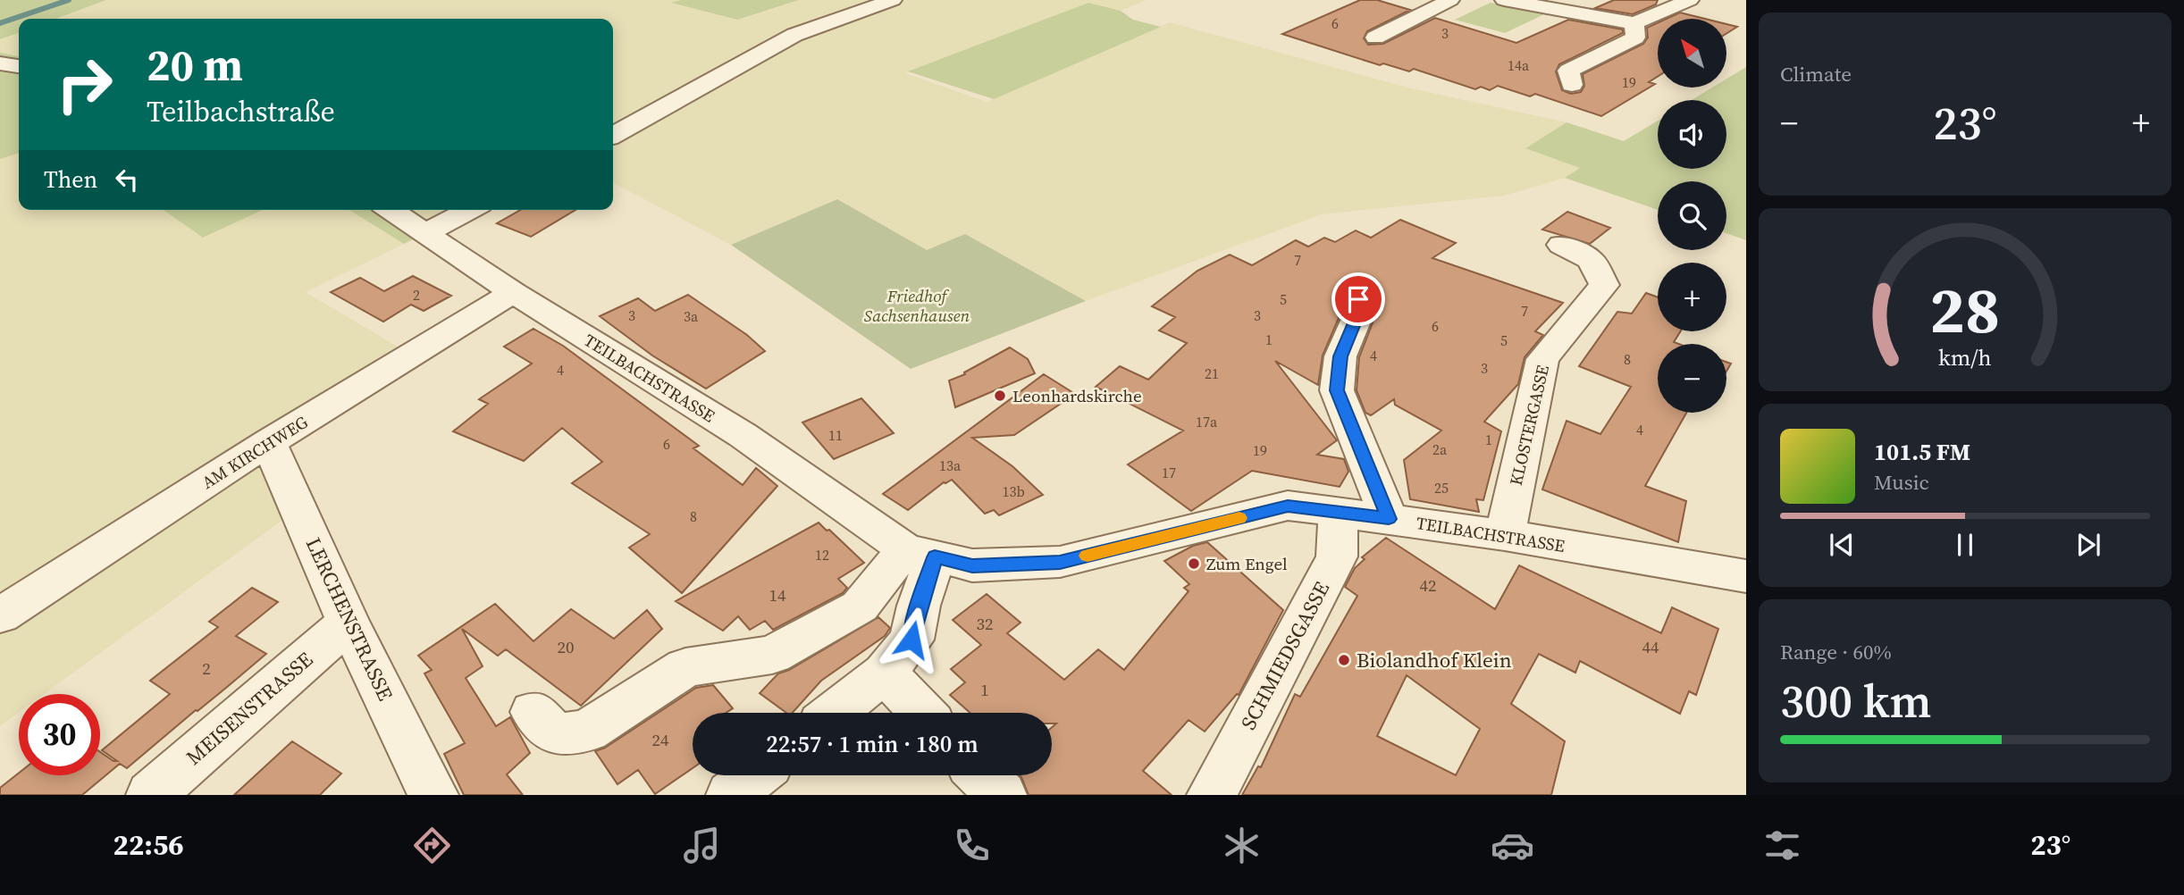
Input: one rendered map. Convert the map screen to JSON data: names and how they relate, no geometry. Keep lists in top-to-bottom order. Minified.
{"streets":{"street":["TEILBACHSTRASSE","KLOSTERGASSE","AM KIRCHWEG","LERCHENSTRASSE","SCHMIEDSGASSE","MEISENSTRASSE"]},"crossings":[["TEILBACHSTRASSE","KLOSTERGASSE"],["TEILBACHSTRASSE","AM KIRCHWEG"],["TEILBACHSTRASSE","SCHMIEDSGASSE"],["AM KIRCHWEG","LERCHENSTRASSE"],["LERCHENSTRASSE","MEISENSTRASSE"]],"parks":["Friedhof Sachsenhausen"],"places":["Leonhardskirche","Zum Engel","Biolandhof Klein"],"house_numbers":["6","3","14a","19","7","2","5","7","3","3","3a","6","1","5","4","8","3","4","21","17a","4","11","1","6","2a","19","13a","17","25","13b","8","12","42","14","32","20","44","2","1","24"],"north":"top left","page":{"tile":["Climate",["Range · 60%","300 km"]],"map_buttons":["+","−"],"turn":["20 m","Teilbachstraße"],"heat":["−","23°","+"],"then":"Then","song":["101.5 FM","Music"],"limit":"30","trip":"22:57 · 1 min · 180 m","tabs":["22:56","23°"],"gauge":["28","km/h"]}}
